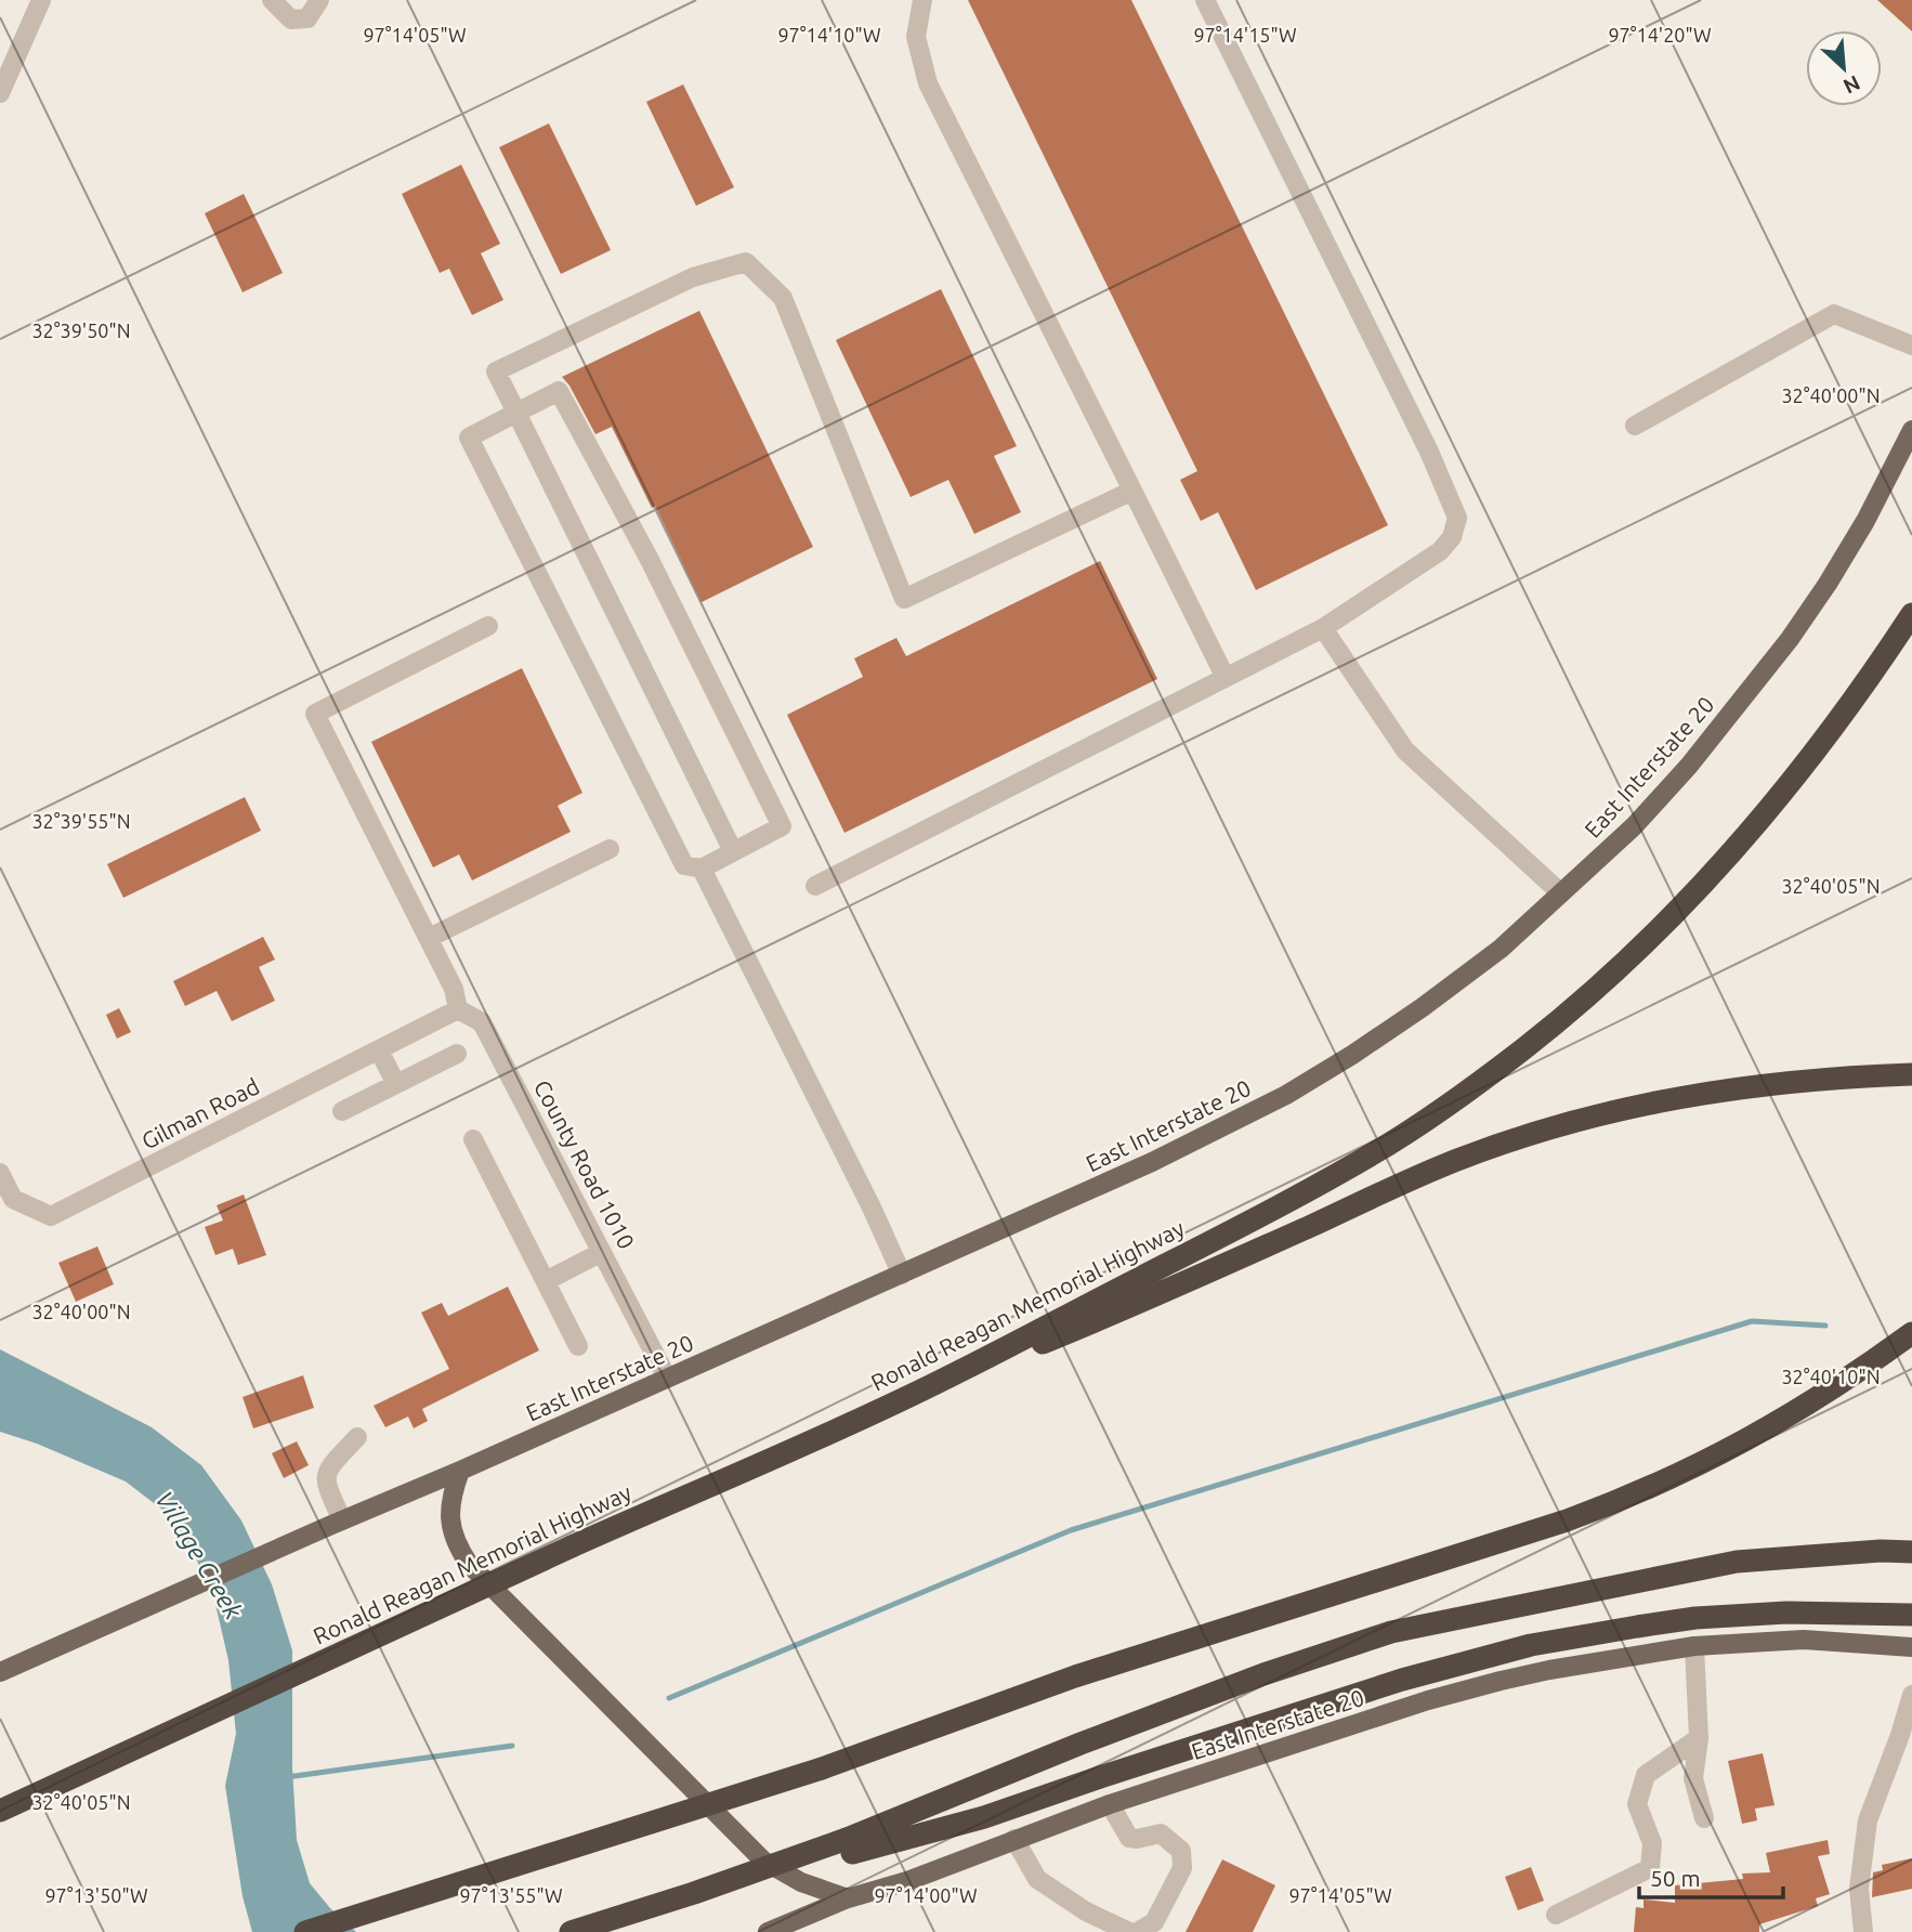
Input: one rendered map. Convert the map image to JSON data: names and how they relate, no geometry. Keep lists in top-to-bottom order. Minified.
{"streets":{"highway":["Ronald Reagan Memorial Highway"],"main road":["East Interstate 20"],"street":["Gilman Road","County Road 1010"]},"crossings":[["East Interstate 20","County Road 1010"],["Gilman Road","County Road 1010"]],"water":["Village Creek"],"scale_bar":"50 m","north":"bottom right","coordinates":["97°14'05\"W","97°14'20\"W","97°14'10\"W","97°14'15\"W","32°39'50\"N","32°40'00\"N","32°39'55\"N","32°40'05\"N","32°40'10\"N","97°13'50\"W","97°13'55\"W","97°14'00\"W"]}
